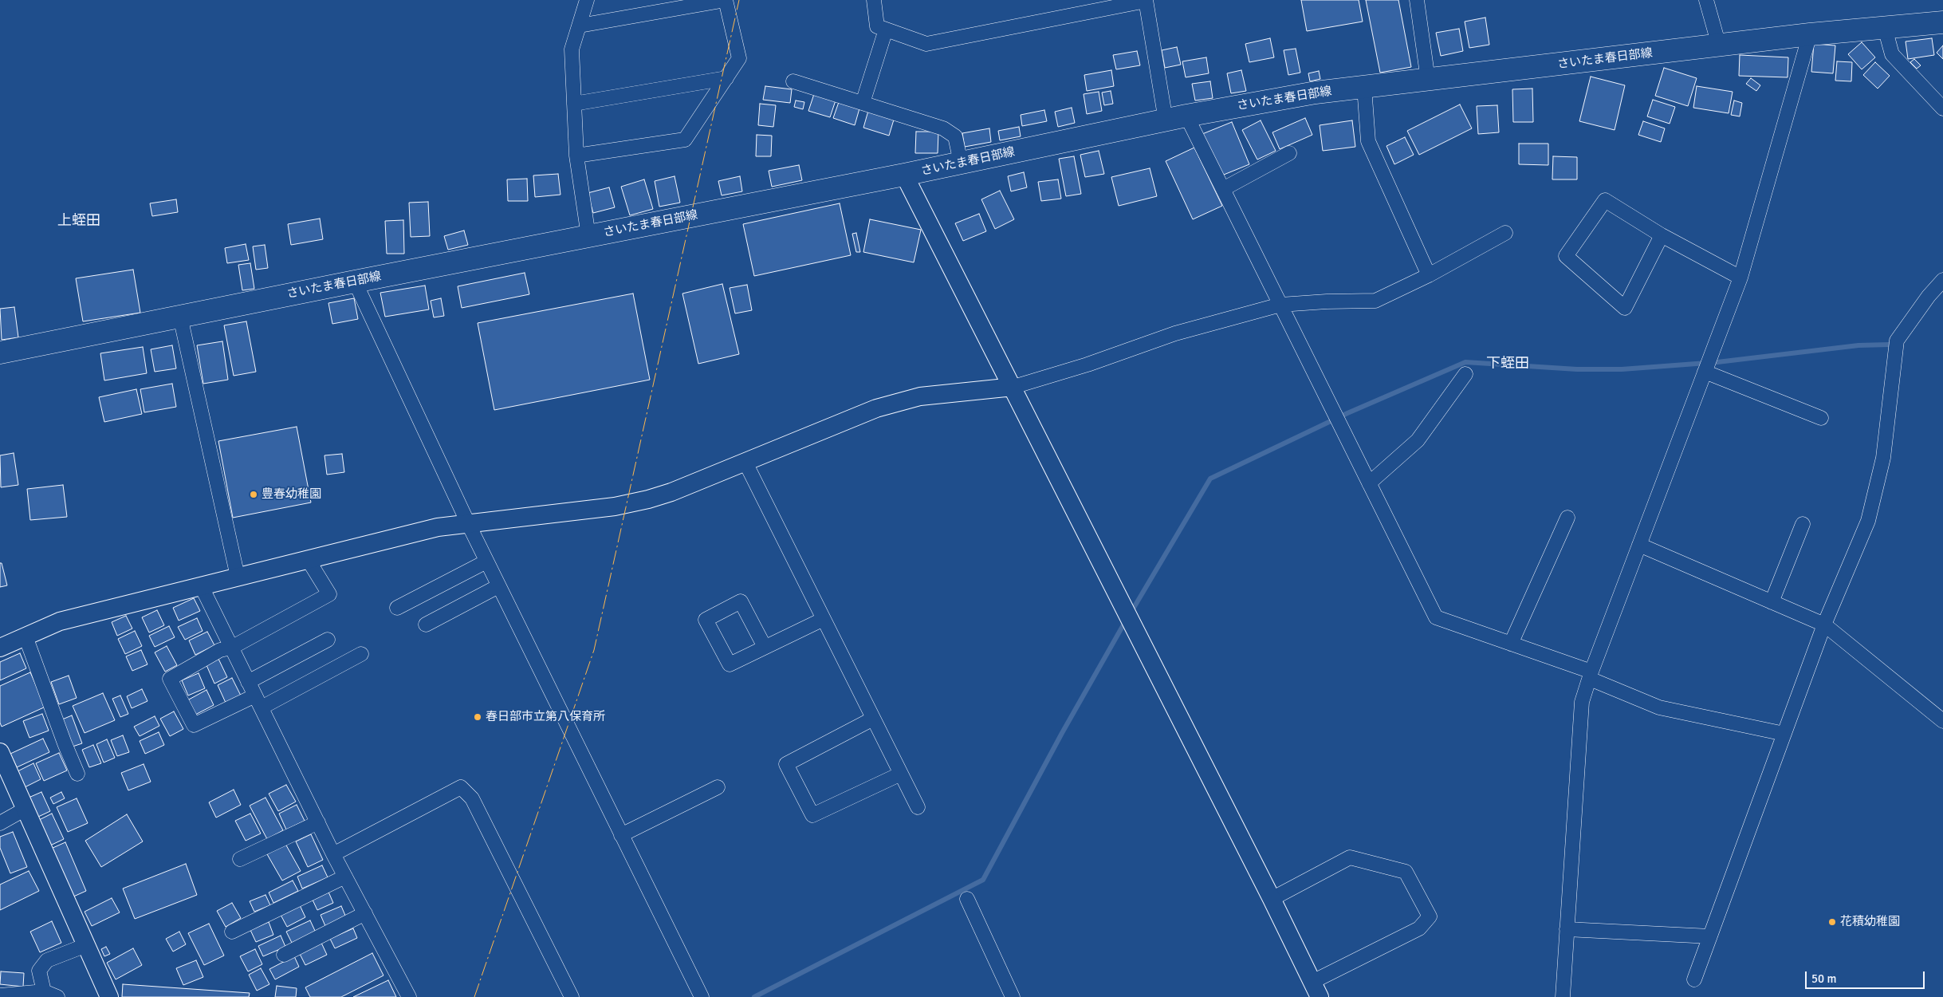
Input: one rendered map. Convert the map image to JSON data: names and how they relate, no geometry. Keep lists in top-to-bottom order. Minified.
{"streets":{"main road":["さいたま春日部線"]},"districts":["上蛭田","下蛭田"],"places":["豊春幼稚園","春日部市立第八保育所","花積幼稚園"],"scale_bar":"50 m"}
